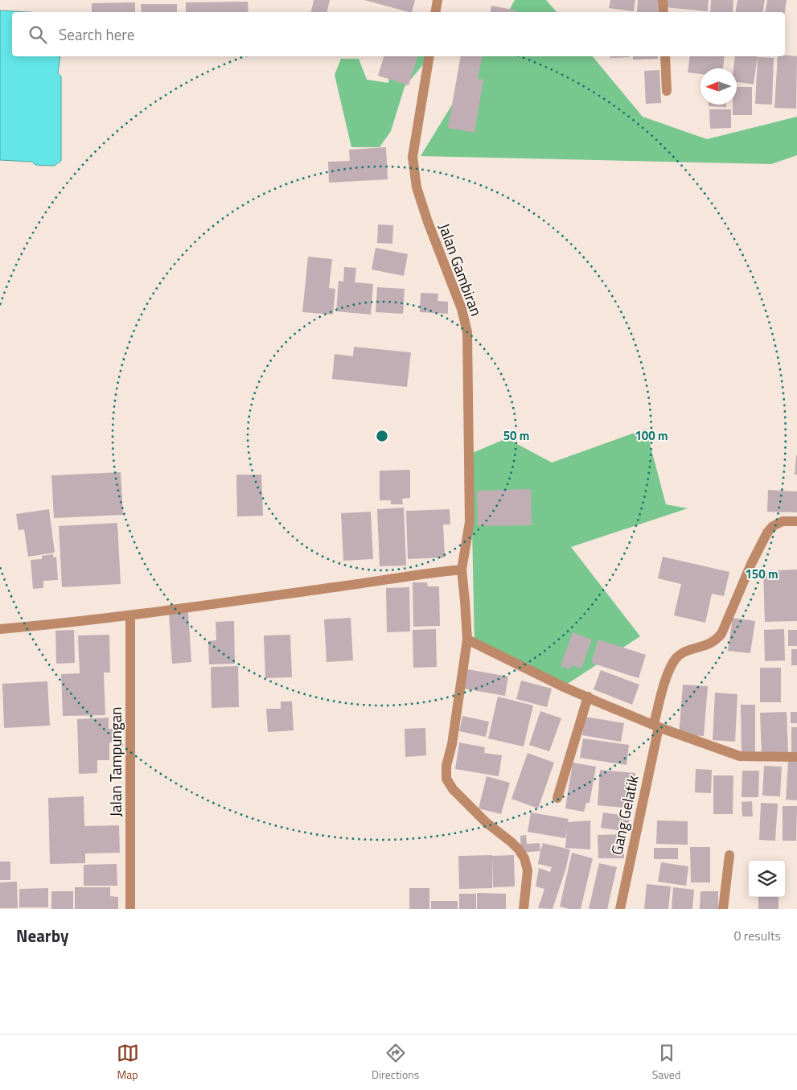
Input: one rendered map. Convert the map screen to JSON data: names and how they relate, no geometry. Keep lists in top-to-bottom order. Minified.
{"streets":{"street":["Jalan Gambiran","Jalan Tampungan","Gang Gelatik"]},"north":"left","page":{"search":"Search here","heading":["Nearby","0 results"],"nav":["Map","Directions","Saved"]},"rings":["50 m","100 m","150 m"]}
